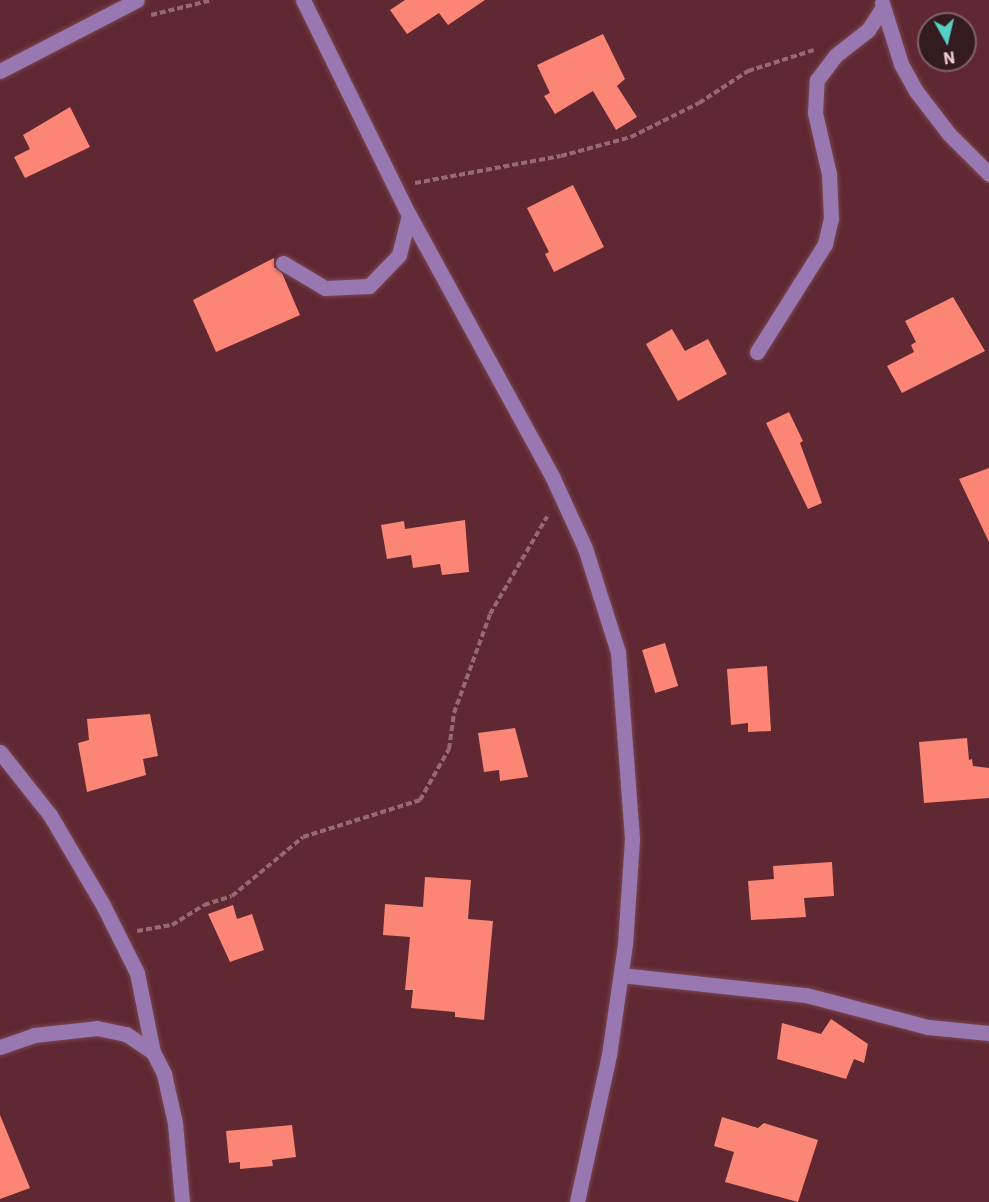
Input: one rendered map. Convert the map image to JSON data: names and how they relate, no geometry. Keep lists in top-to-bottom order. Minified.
{"north":"bottom"}
